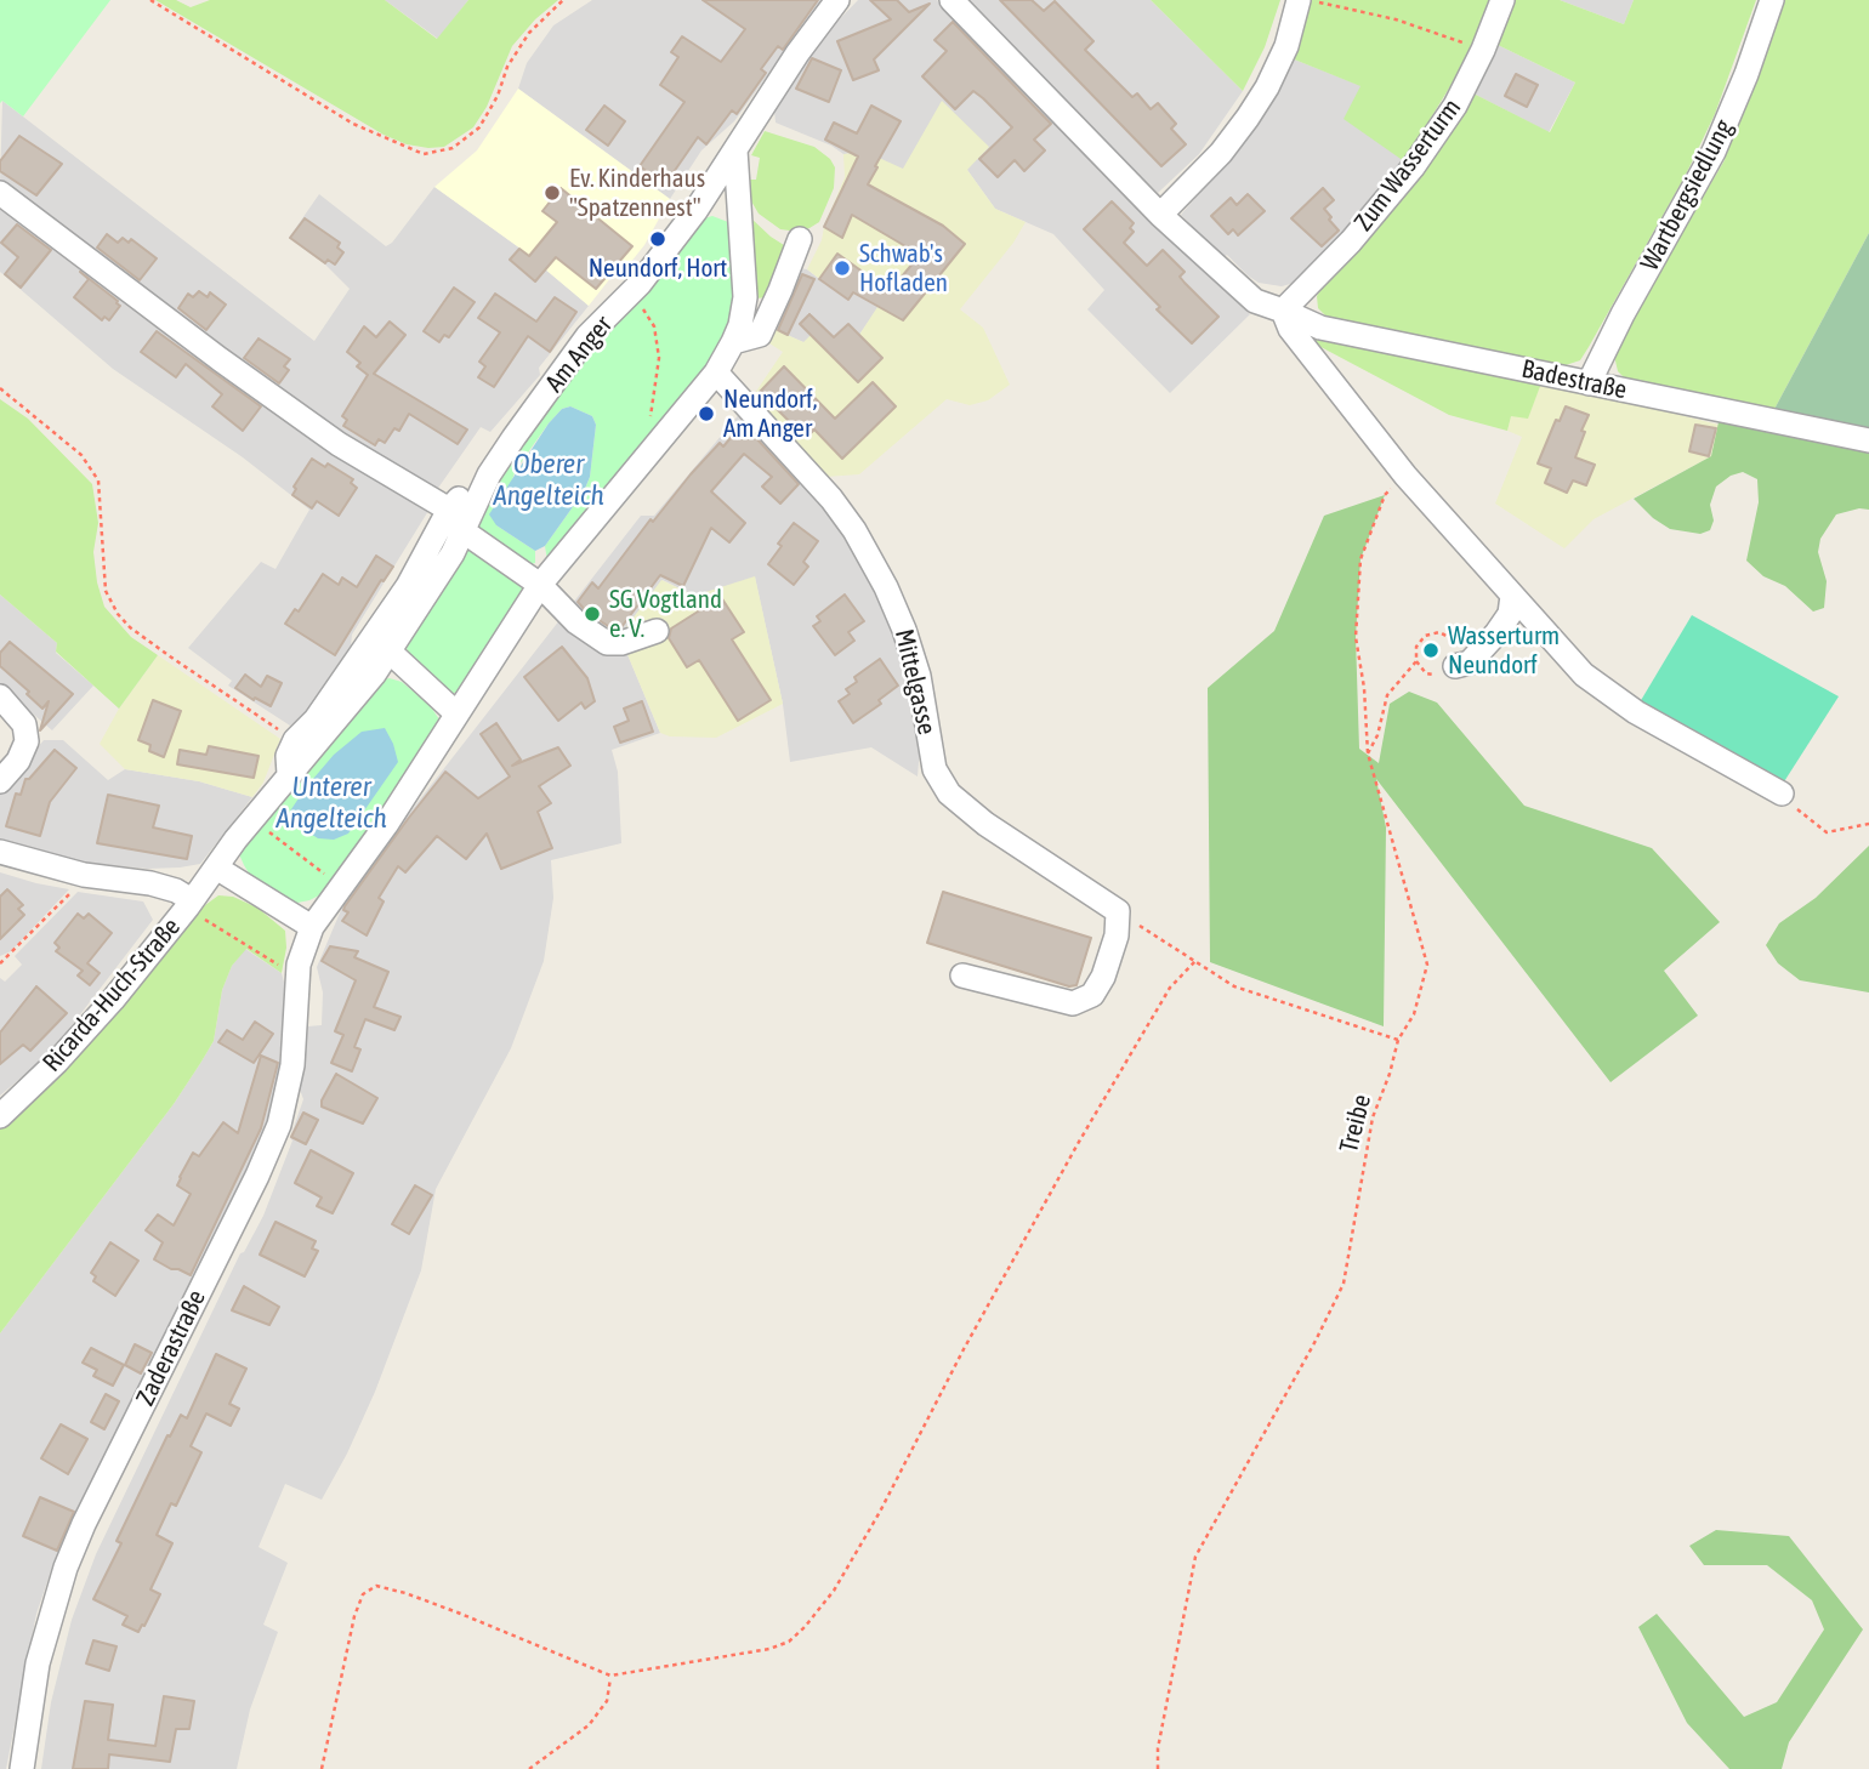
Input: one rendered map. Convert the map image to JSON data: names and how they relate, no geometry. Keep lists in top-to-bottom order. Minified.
{"streets":{"street":["Zum Wasserturm","Wartbergsiedlung","Am Anger","Badestraße","Mittelgasse","Ricarda-Huch-Straße","Zaderastraße"],"path":["Treibe"]},"crossings":[["Zum Wasserturm","Badestraße"],["Wartbergsiedlung","Badestraße"],["Am Anger","Ricarda-Huch-Straße"]],"water":["Oberer Angelteich","Unterer Angelteich"],"places":["Ev. Kinderhaus \"Spatzennest\"","Neundorf, Hort","Schwab's Hofladen","Neundorf, Am Anger","SG Vogtland e. V.","Wasserturm Neundorf"]}
